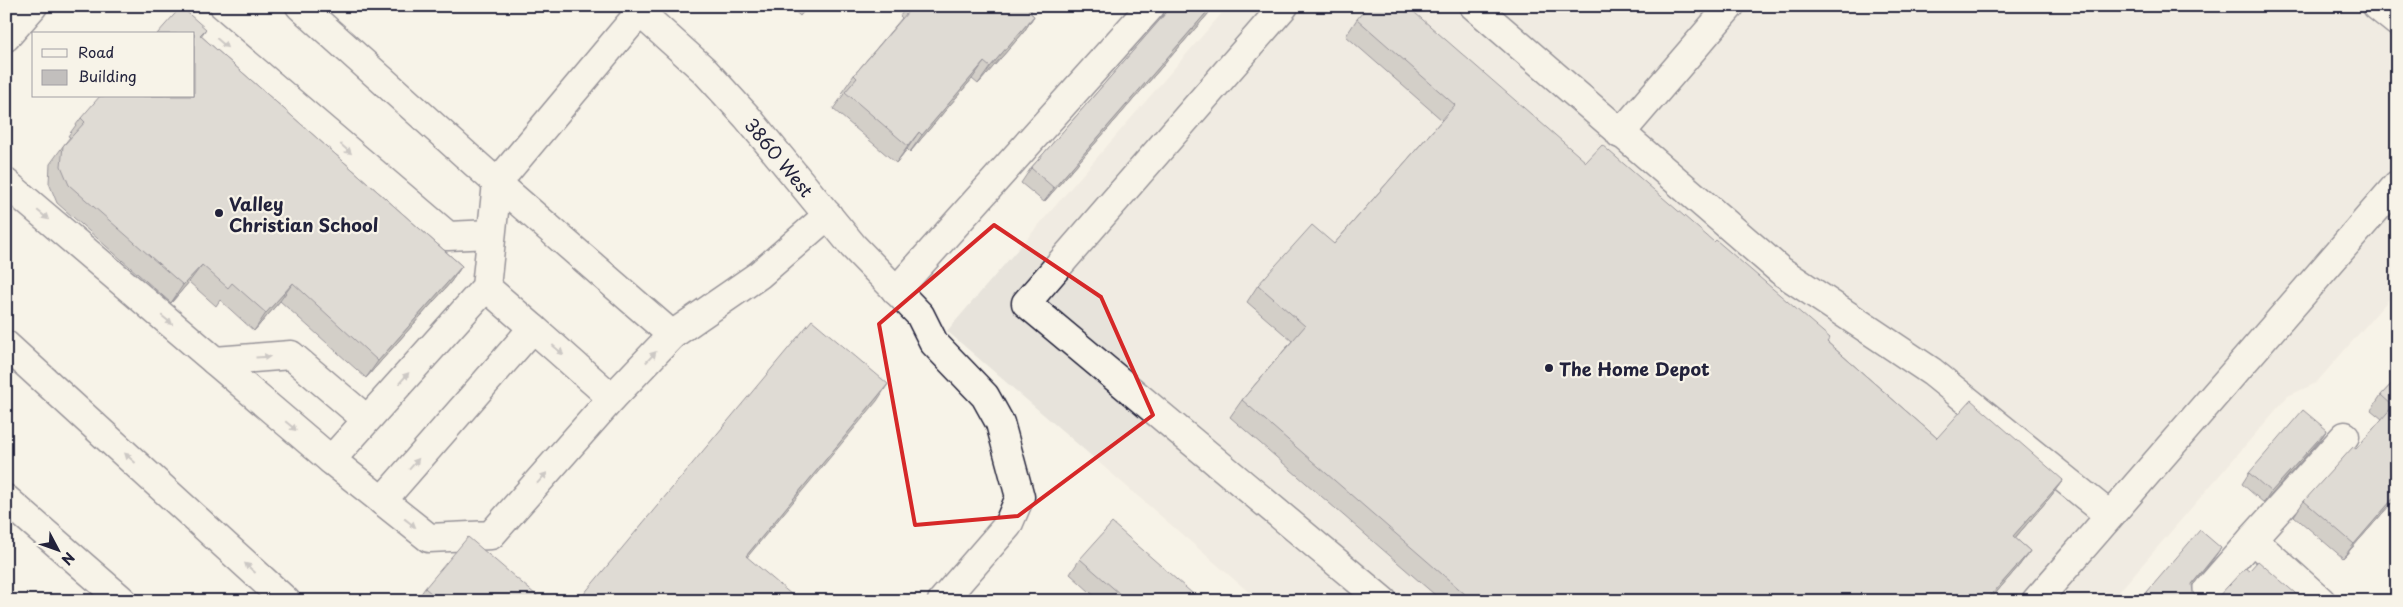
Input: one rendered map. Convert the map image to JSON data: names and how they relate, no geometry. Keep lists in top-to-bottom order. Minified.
{"streets":{"main road":["3860 West"]},"places":["Valley Christian School","The Home Depot"],"legend":["Road","Building"],"north":"bottom right"}
